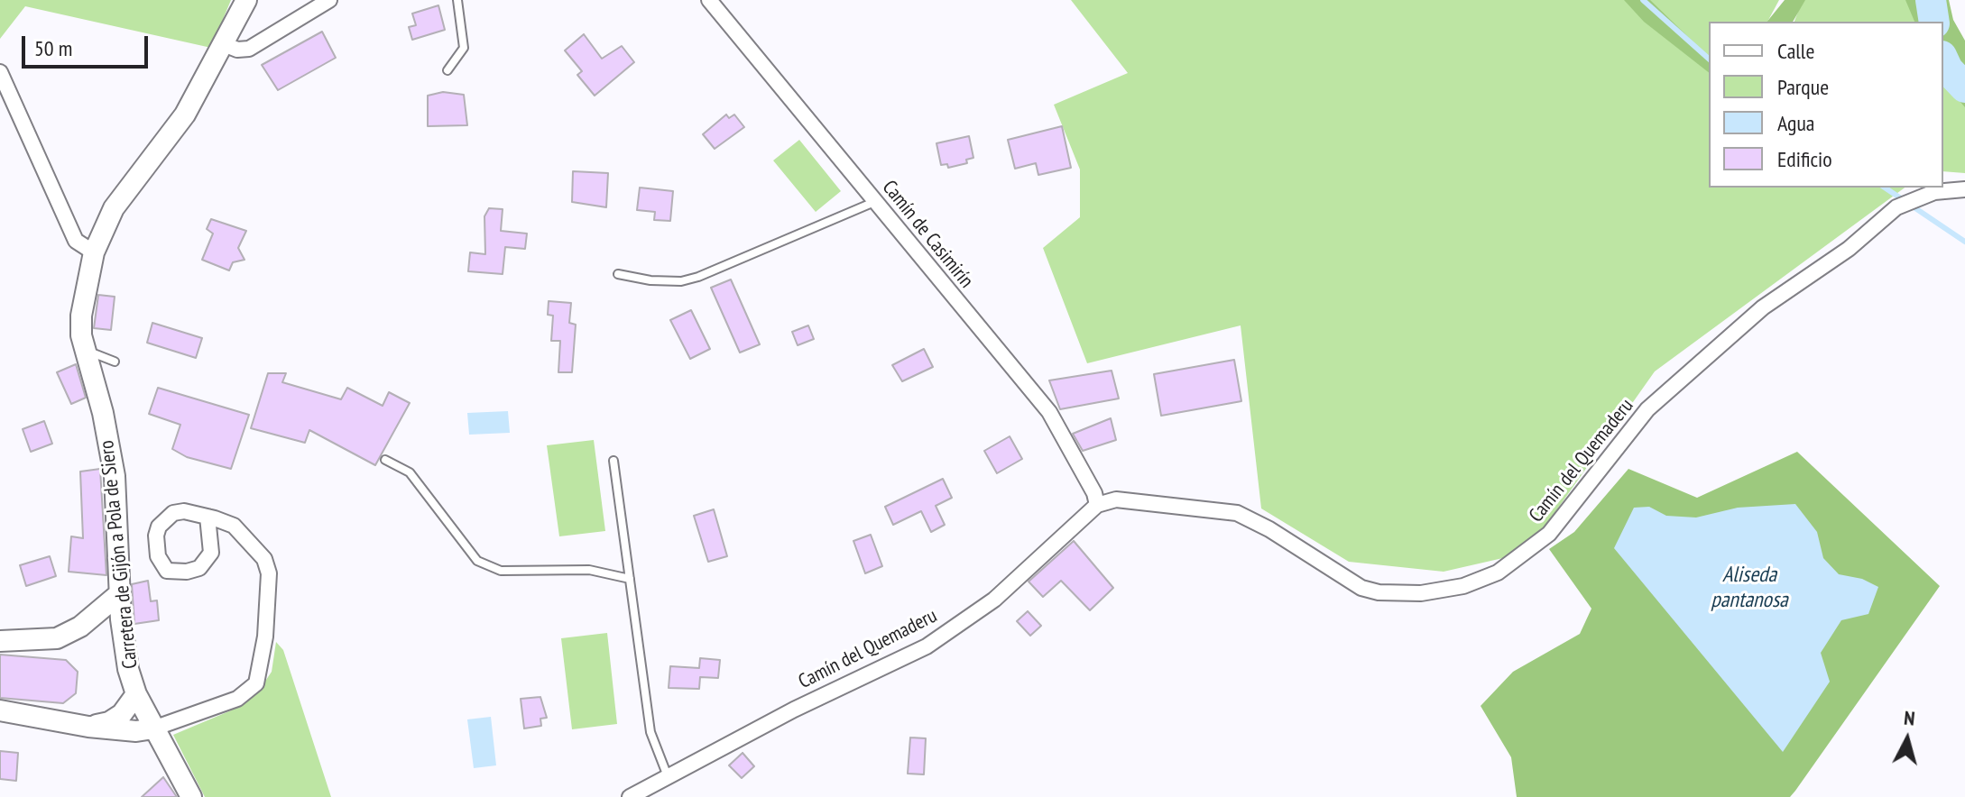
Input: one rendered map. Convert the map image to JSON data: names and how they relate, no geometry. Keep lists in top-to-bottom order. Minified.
{"streets":{"street":["Camín de Casimirín","Camín del Quemaderu","Carretera de Gijón a Pola de Siero"]},"crossings":[["Camín de Casimirín","Camín del Quemaderu"]],"water":["Aliseda pantanosa"],"legend":["Calle","Parque","Agua","Edificio"],"scale_bar":"50 m","north":"top"}
